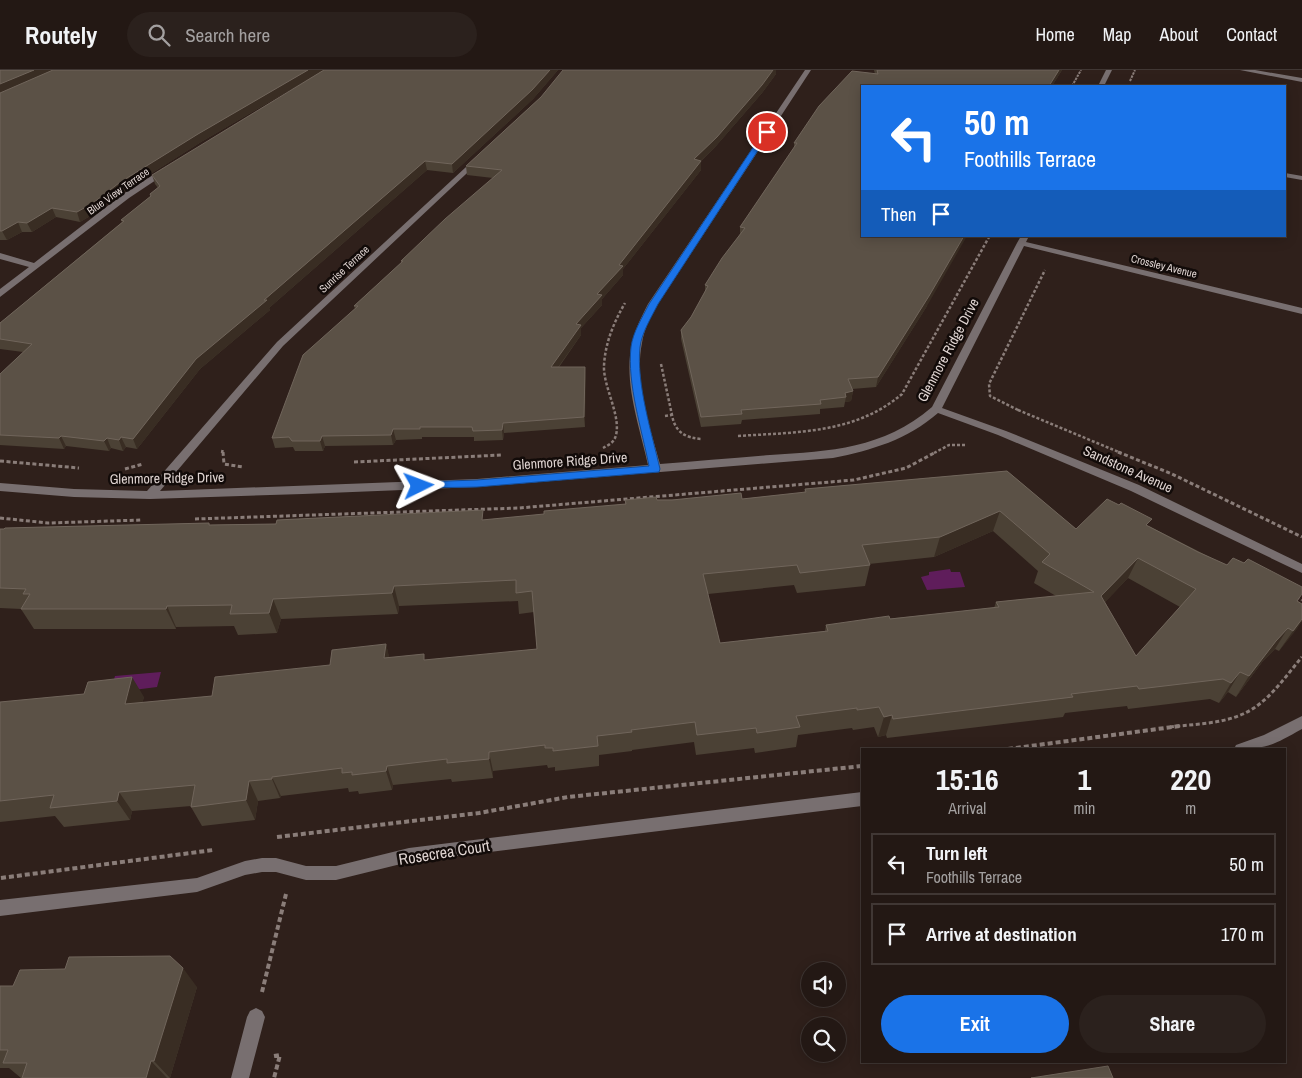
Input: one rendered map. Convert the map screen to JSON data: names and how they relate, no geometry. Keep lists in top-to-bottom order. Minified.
{"streets":{"street":["Blue View Terrace","Crossley Avenue","Sunrise Terrace","Glenmore Ridge Drive","Sandstone Avenue","Rosecrea Court"]},"crossings":[["Crossley Avenue","Glenmore Ridge Drive"],["Sunrise Terrace","Glenmore Ridge Drive"],["Glenmore Ridge Drive","Sandstone Avenue"]],"page":{"header":"Routely","search":"Search here","nav":["Home","Map","About","Contact"],"turn":["50 m","Foothills Terrace"],"then":"Then","eta":["15:16","Arrival","1","min","220","m"],"list":[{"name":"Turn left","note":"Foothills Terrace","value":"50 m"},{"name":"Arrive at destination","value":"170 m"}],"buttons":["Exit","Share"]}}
